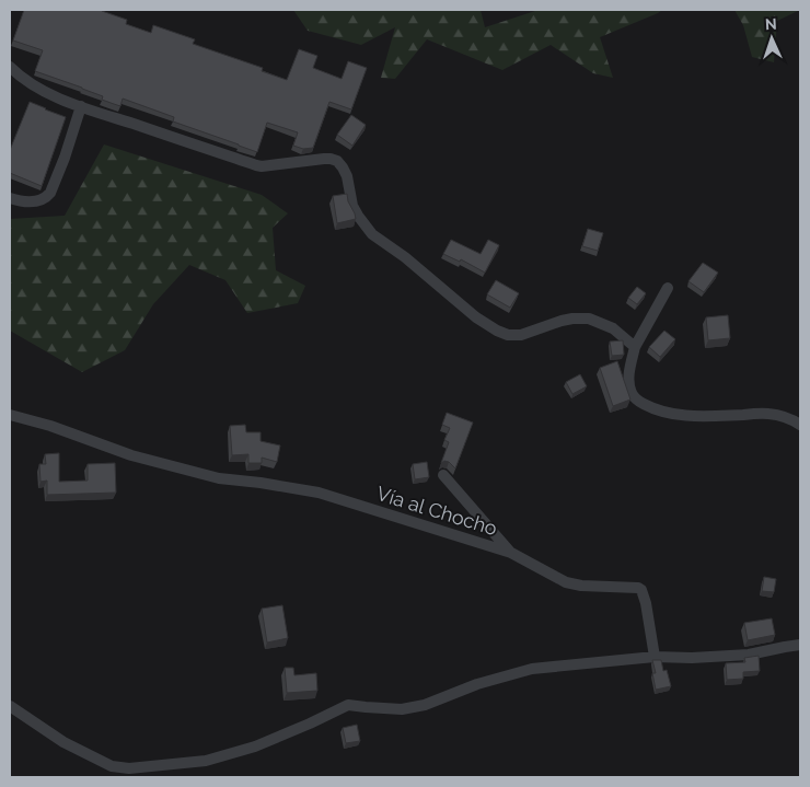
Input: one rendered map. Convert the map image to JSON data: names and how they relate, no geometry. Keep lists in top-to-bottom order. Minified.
{"streets":{"street":["Vía al Chocho"]},"north":"top"}
